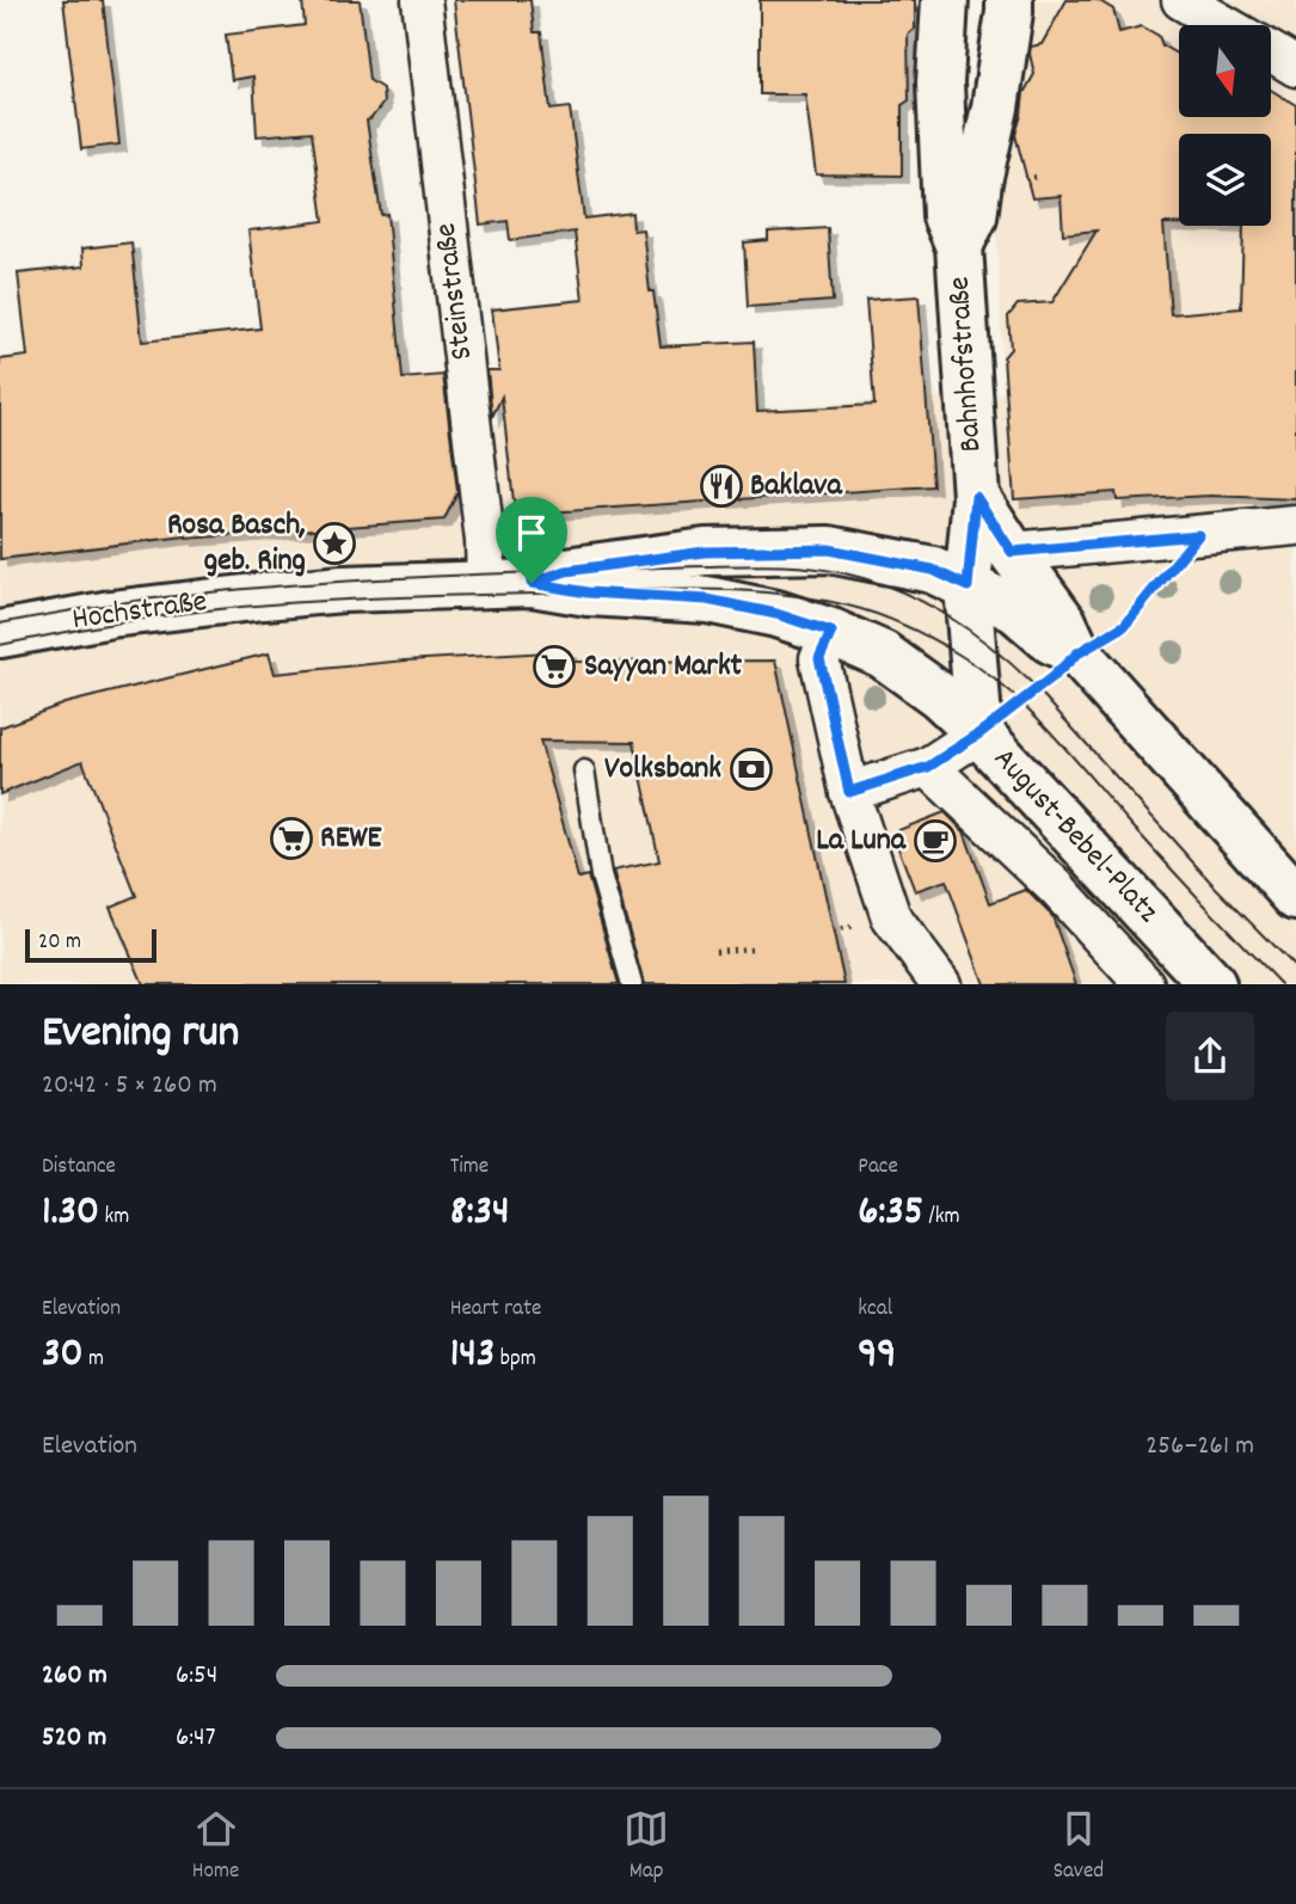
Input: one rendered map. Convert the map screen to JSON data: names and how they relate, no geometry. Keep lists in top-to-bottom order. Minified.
{"streets":{"street":["Steinstraße","Bahnhofstraße","Hochstraße","August-Bebel-Platz"]},"crossings":[["Steinstraße","Hochstraße"],["Bahnhofstraße","Hochstraße"],["Bahnhofstraße","August-Bebel-Platz"],["Hochstraße","August-Bebel-Platz"]],"places":{"restaurant":["Baklava"],"place":["Rosa Basch, geb. Ring"],"supermarket":["Sayyan Markt","REWE"],"bank":["Volksbank"],"cafe":["La Luna"]},"scale_bar":"20 m","north":"bottom","page":{"scale":"20 m","heading":["Evening run","20:42 · 5 × 260 m"],"stats":[["Distance","1.30 km"],["Time","8:34"],["Pace","6:35 /km"],["Elevation","30 m"],["Heart rate","143 bpm"],["kcal","99"]],"chart":["Elevation","256–261 m"],"list":[{"name":"260 m","note":"6:54"},{"name":"520 m","note":"6:47"}],"tabs":["Home","Map","Saved"]}}
